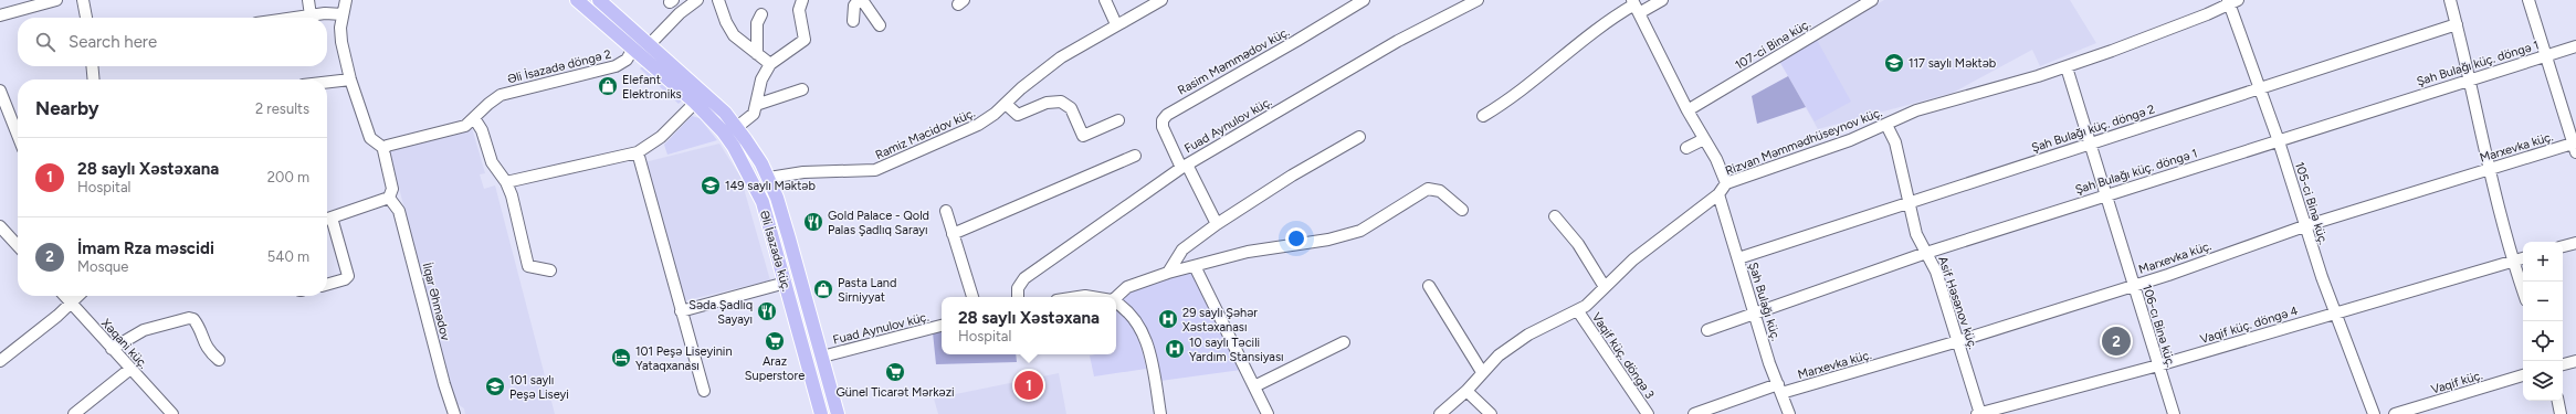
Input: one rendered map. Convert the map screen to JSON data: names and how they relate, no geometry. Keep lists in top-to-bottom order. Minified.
{"streets":{"main road":["Əli İsazadə küç."],"street":["107-ci Binə küç.","Rasim Məmmədov küç.","Şah Bulağı küç. döngə 1","Əli İsazadə döngə 2","Fuad Aynulov küç.","Şah Bulağı küç. döngə 2","Ramiz Məcidov küç.","Rizvan Məmmədhüseynov küç.","Marxevka küç.","105-ci Binə küç.","İlqar Əhmədov","Şah Bulağı küç.","Asif Həsənov küç.","Vaqif küç. döngə 4","106-cı Binə küç.","Xəqani küç.","Vaqif küç. döngə 3","Vaqif küç."]},"crossings":[["Rasim Məmmədov küç.","Fuad Aynulov küç."],["Şah Bulağı küç. döngə 1","105-ci Binə küç."],["Şah Bulağı küç. döngə 1","Şah Bulağı küç."],["Şah Bulağı küç. döngə 1","Asif Həsənov küç."],["Şah Bulağı küç. döngə 1","106-cı Binə küç."],["Əli İsazadə döngə 2","Əli İsazadə küç."],["Fuad Aynulov küç.","Əli İsazadə küç."],["Şah Bulağı küç. döngə 2","105-ci Binə küç."],["Şah Bulağı küç. döngə 2","Şah Bulağı küç."],["Şah Bulağı küç. döngə 2","Asif Həsənov küç."],["Şah Bulağı küç. döngə 2","106-cı Binə küç."],["Ramiz Məcidov küç.","Əli İsazadə küç."],["Rizvan Məmmədhüseynov küç.","105-ci Binə küç."],["Rizvan Məmmədhüseynov küç.","Şah Bulağı küç."],["Rizvan Məmmədhüseynov küç.","Asif Həsənov küç."],["Rizvan Məmmədhüseynov küç.","106-cı Binə küç."],["Rizvan Məmmədhüseynov küç.","Vaqif küç. döngə 3"],["Marxevka küç.","105-ci Binə küç."],["Marxevka küç.","Şah Bulağı küç."],["Marxevka küç.","Asif Həsənov küç."],["Marxevka küç.","106-cı Binə küç."],["105-ci Binə küç.","Vaqif küç. döngə 4"],["Asif Həsənov küç.","Vaqif küç. döngə 4"],["Vaqif küç. döngə 4","106-cı Binə küç."]],"places":{"school or university":["117 saylı Məktəb","149 saylı Məktəb","101 saylı Peşə Liseyi"],"shop":["Elefant Elektroniks","Pasta Land Sirniyyat"],"restaurant":["Gold Palace - Qold Palas Şadlıq Sarayı","Səda Şadlıq Sayayı"],"hospital":["29 saylı Şəhər Xəstəxanası","10 saylı Təcili Yardım Stansiyası"],"supermarket":["Araz Superstore","Günel Ticarət Mərkəzi"],"hotel":["101 Peşə Liseyinin Yataqxanası"]},"page":{"search":"Search here","heading":["Nearby","2 results"],"list":[{"mark":"1","name":"28 saylı Xəstəxana","note":"Hospital","value":"200 m"},{"mark":"2","name":"İmam Rza məscidi","note":"Mosque","value":"540 m"}],"map_buttons":["+","−"],"popup":["28 saylı Xəstəxana","Hospital"],"pins":["2","1"]}}
